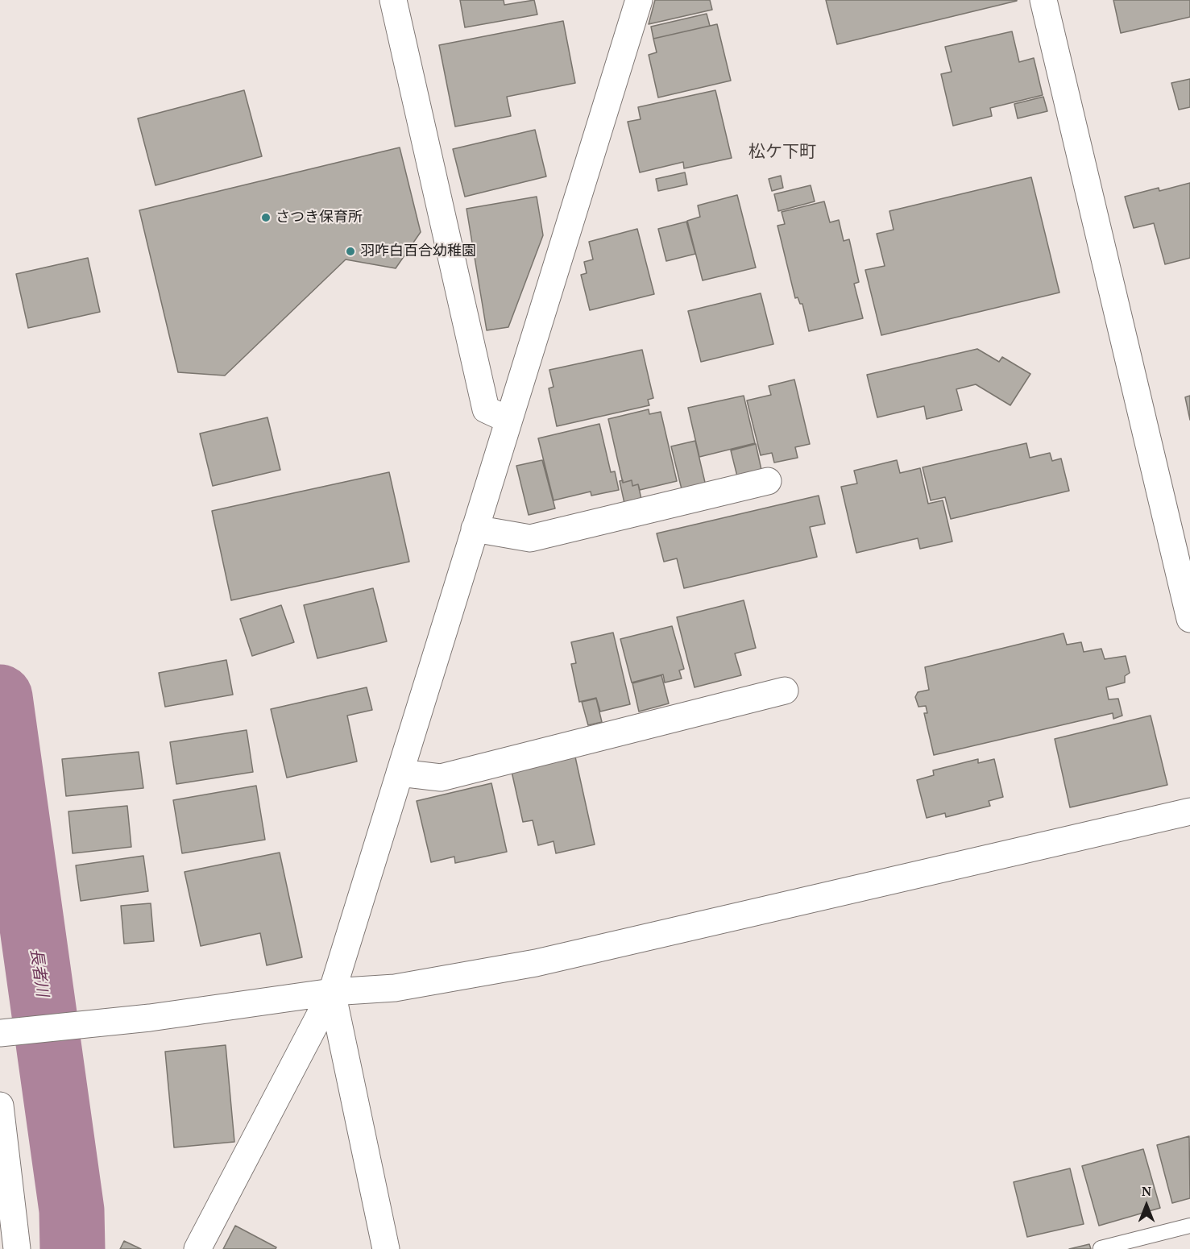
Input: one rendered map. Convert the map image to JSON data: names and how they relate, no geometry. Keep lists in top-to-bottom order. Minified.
{"districts":["松ケ下町"],"water":["長者川"],"places":["さつき保育所","羽咋白百合幼稚園"],"north":"top"}
